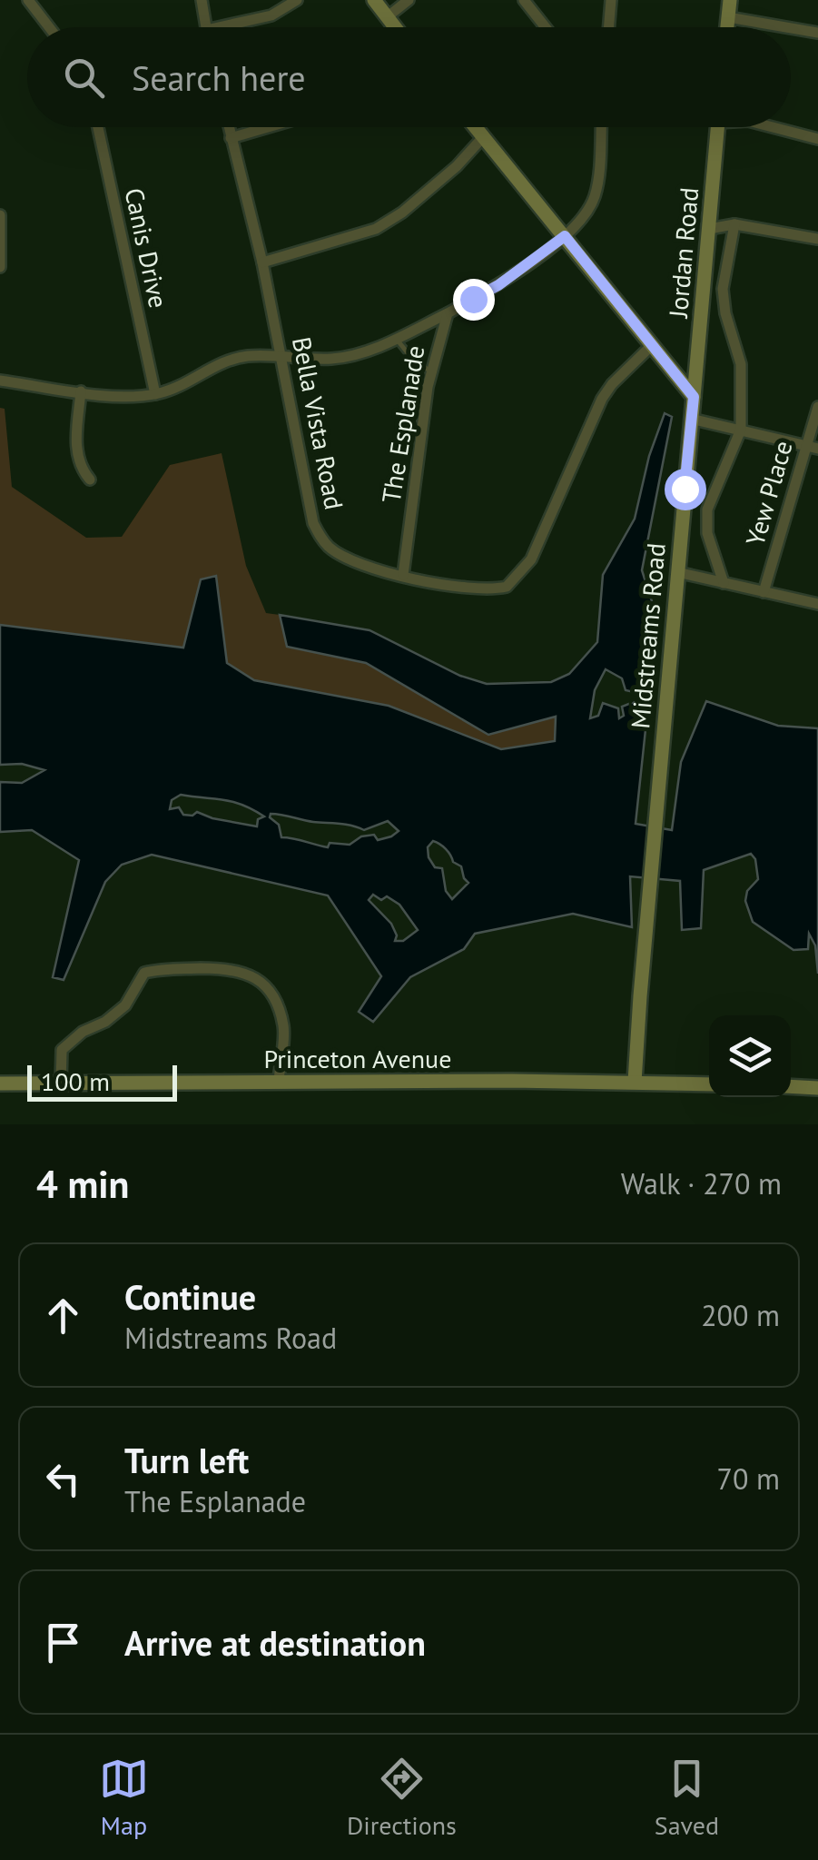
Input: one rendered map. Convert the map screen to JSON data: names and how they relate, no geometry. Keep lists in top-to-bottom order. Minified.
{"streets":{"street":["Canis Drive","Jordan Road","Bella Vista Road","The Esplanade","Yew Place","Midstreams Road","Princeton Avenue"]},"crossings":[["Jordan Road","Midstreams Road"],["Bella Vista Road","The Esplanade"],["Midstreams Road","Princeton Avenue"]],"scale_bar":"100 m","page":{"search":"Search here","scale":"100 m","heading":["4 min","Walk · 270 m"],"list":[["Continue","Midstreams Road","200 m"],["Turn left","The Esplanade","70 m"],"Arrive at destination"],"nav":["Map","Directions","Saved"]}}
